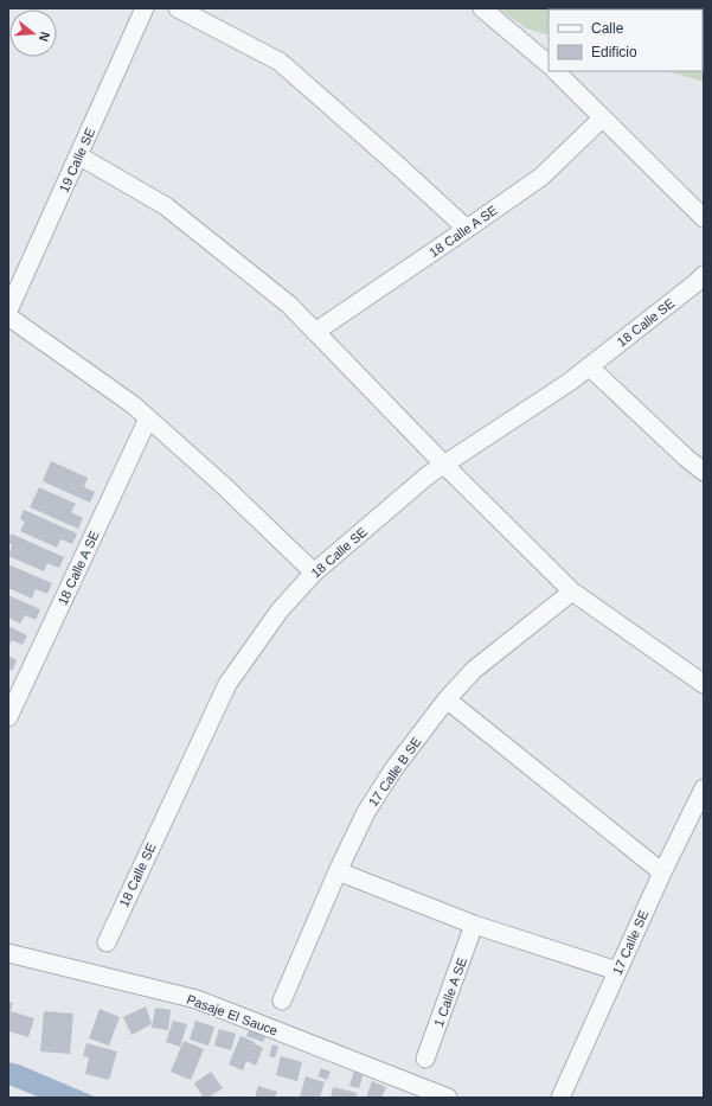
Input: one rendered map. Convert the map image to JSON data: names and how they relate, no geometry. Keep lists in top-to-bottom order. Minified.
{"streets":{"street":["19 Calle SE","18 Calle A SE","18 Calle SE","17 Calle B SE","17 Calle SE","1 Calle A SE","Pasaje El Sauce"]},"legend":["Calle","Edificio"],"north":"right"}
